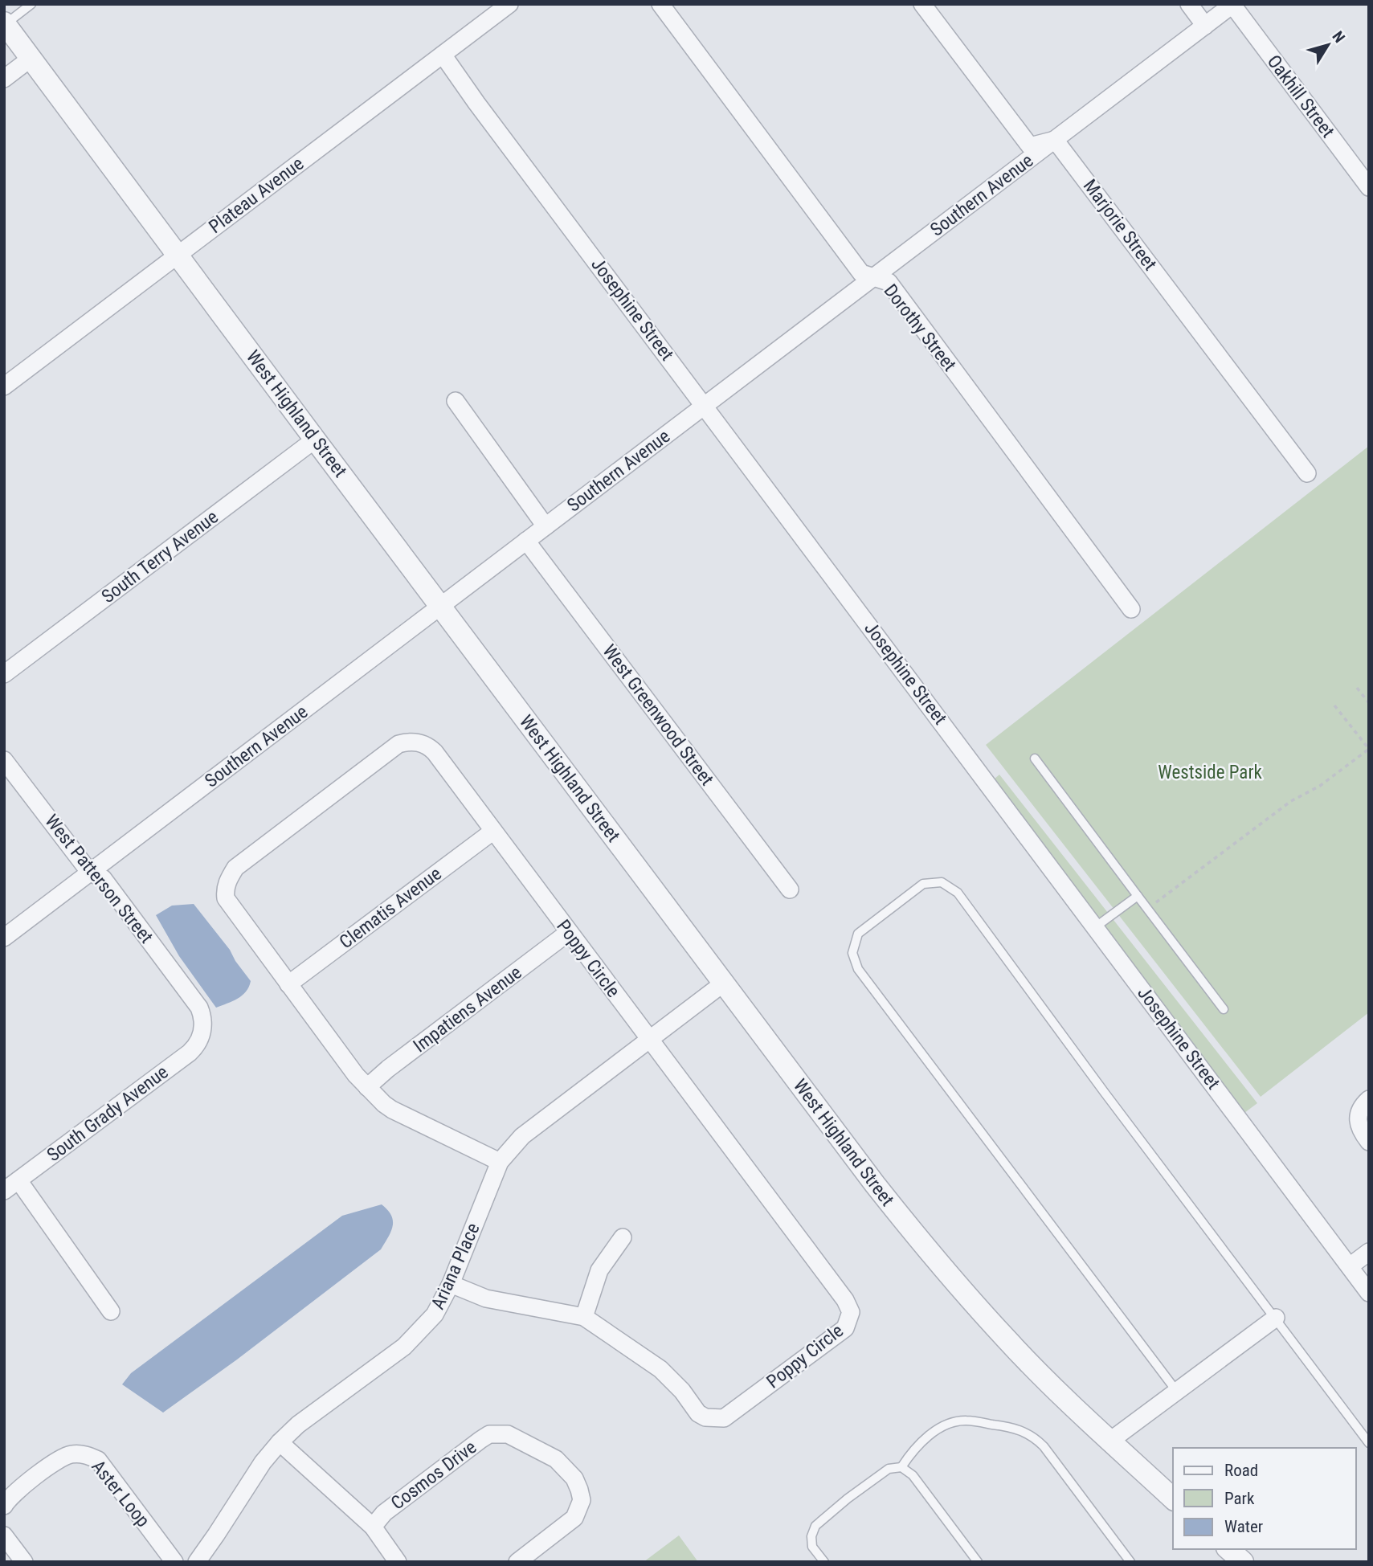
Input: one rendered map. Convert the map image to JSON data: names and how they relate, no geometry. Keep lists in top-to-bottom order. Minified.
{"streets":{"street":["Oakhill Street","Plateau Avenue","Southern Avenue","Marjorie Street","Josephine Street","Dorothy Street","West Highland Street","South Terry Avenue","West Greenwood Street","West Patterson Street","Clematis Avenue","Poppy Circle","Impatiens Avenue","South Grady Avenue","Ariana Place","Cosmos Drive","Aster Loop"]},"crossings":[["Oakhill Street","Southern Avenue"],["Plateau Avenue","Josephine Street"],["Plateau Avenue","West Highland Street"],["Southern Avenue","Marjorie Street"],["Southern Avenue","Josephine Street"],["Southern Avenue","Dorothy Street"],["Southern Avenue","West Highland Street"],["Southern Avenue","West Greenwood Street"],["Southern Avenue","West Patterson Street"],["West Highland Street","South Terry Avenue"],["West Highland Street","Ariana Place"],["West Patterson Street","South Grady Avenue"],["Clematis Avenue","Poppy Circle"],["Poppy Circle","Impatiens Avenue"],["Poppy Circle","Ariana Place"]],"parks":["Westside Park"],"legend":["Road","Park","Water"],"north":"top right"}
